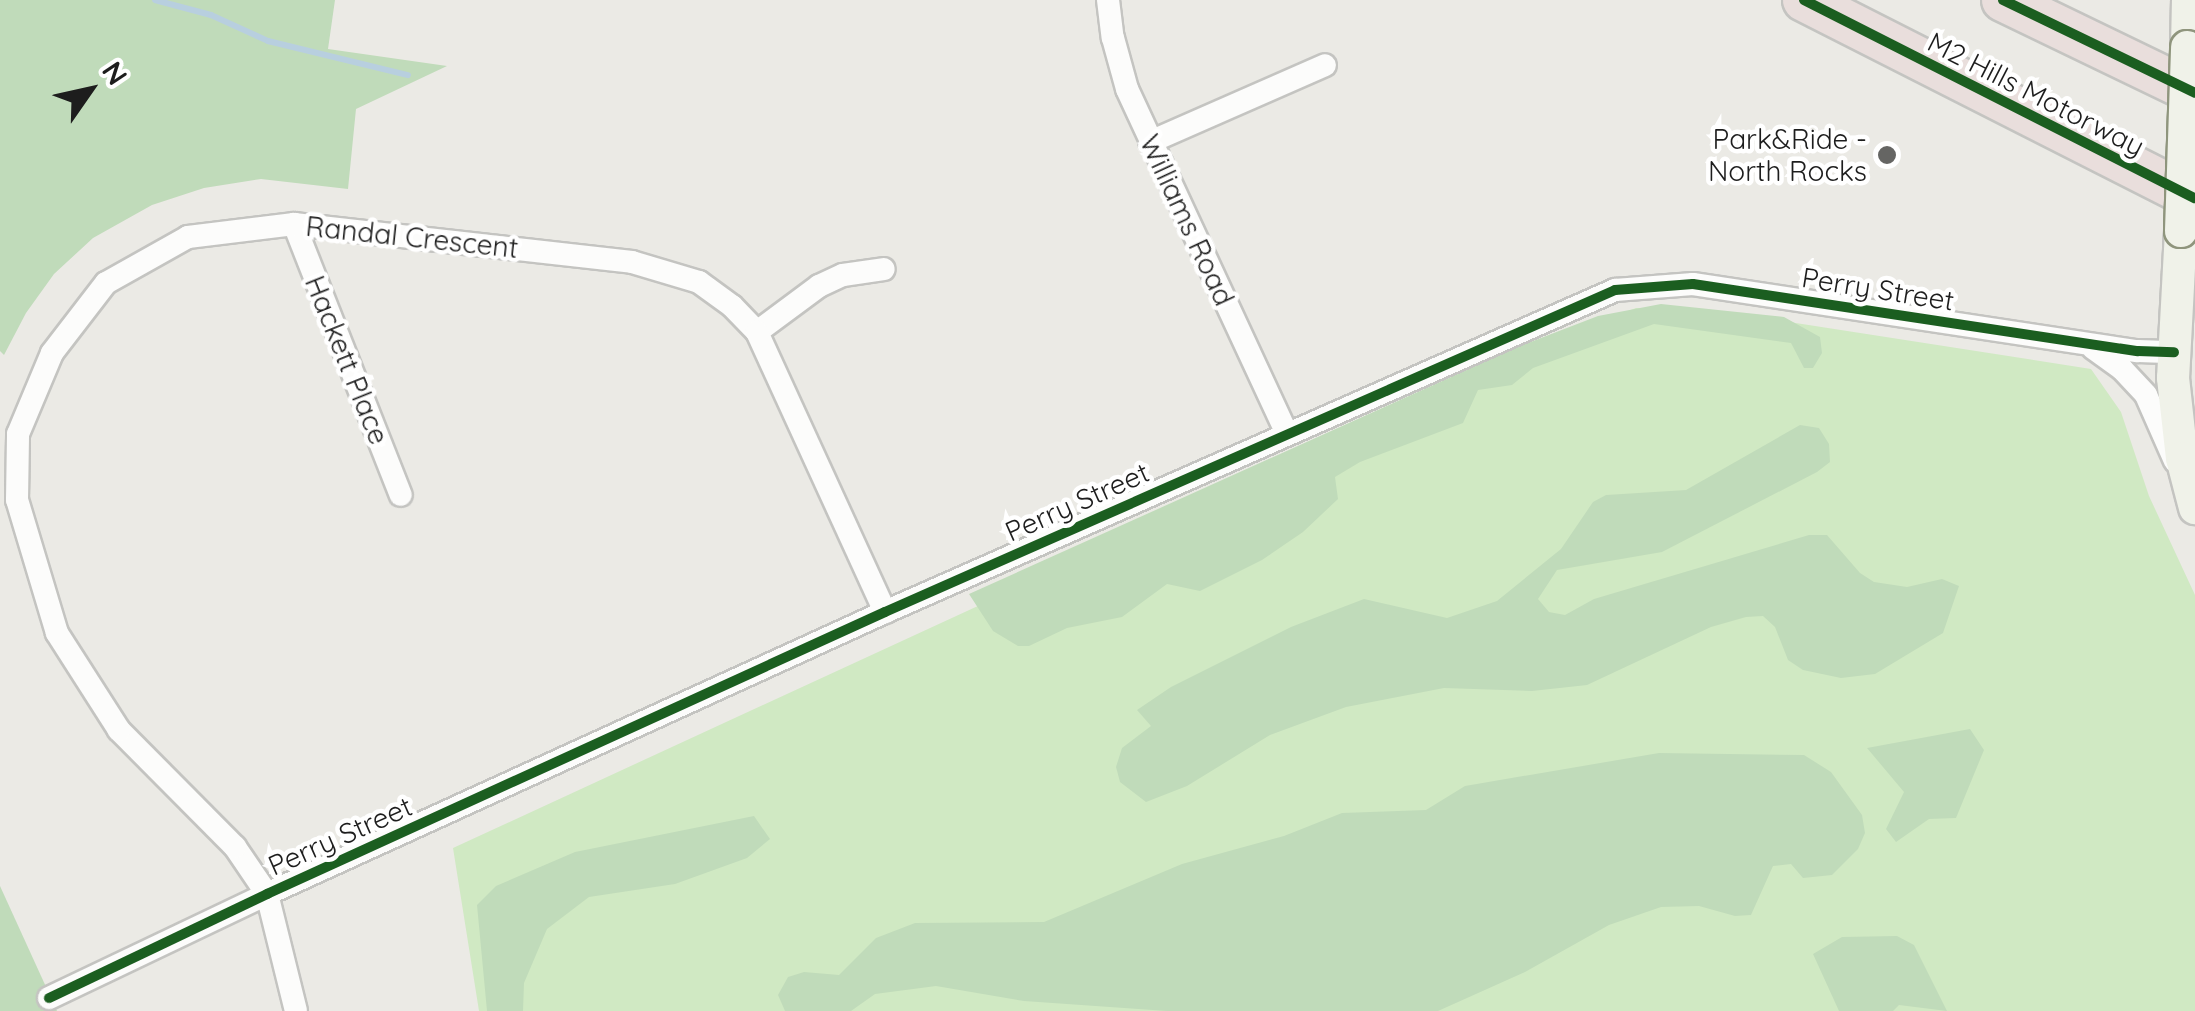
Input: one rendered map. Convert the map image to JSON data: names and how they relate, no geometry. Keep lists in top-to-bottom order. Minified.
{"streets":{"highway":["M2 Hills Motorway"],"street":["Williams Road","Randal Crescent","Perry Street","Hackett Place"]},"crossings":[["Williams Road","Perry Street"],["Randal Crescent","Perry Street"],["Randal Crescent","Hackett Place"]],"places":["Park&Ride - North Rocks"],"north":"top right"}
